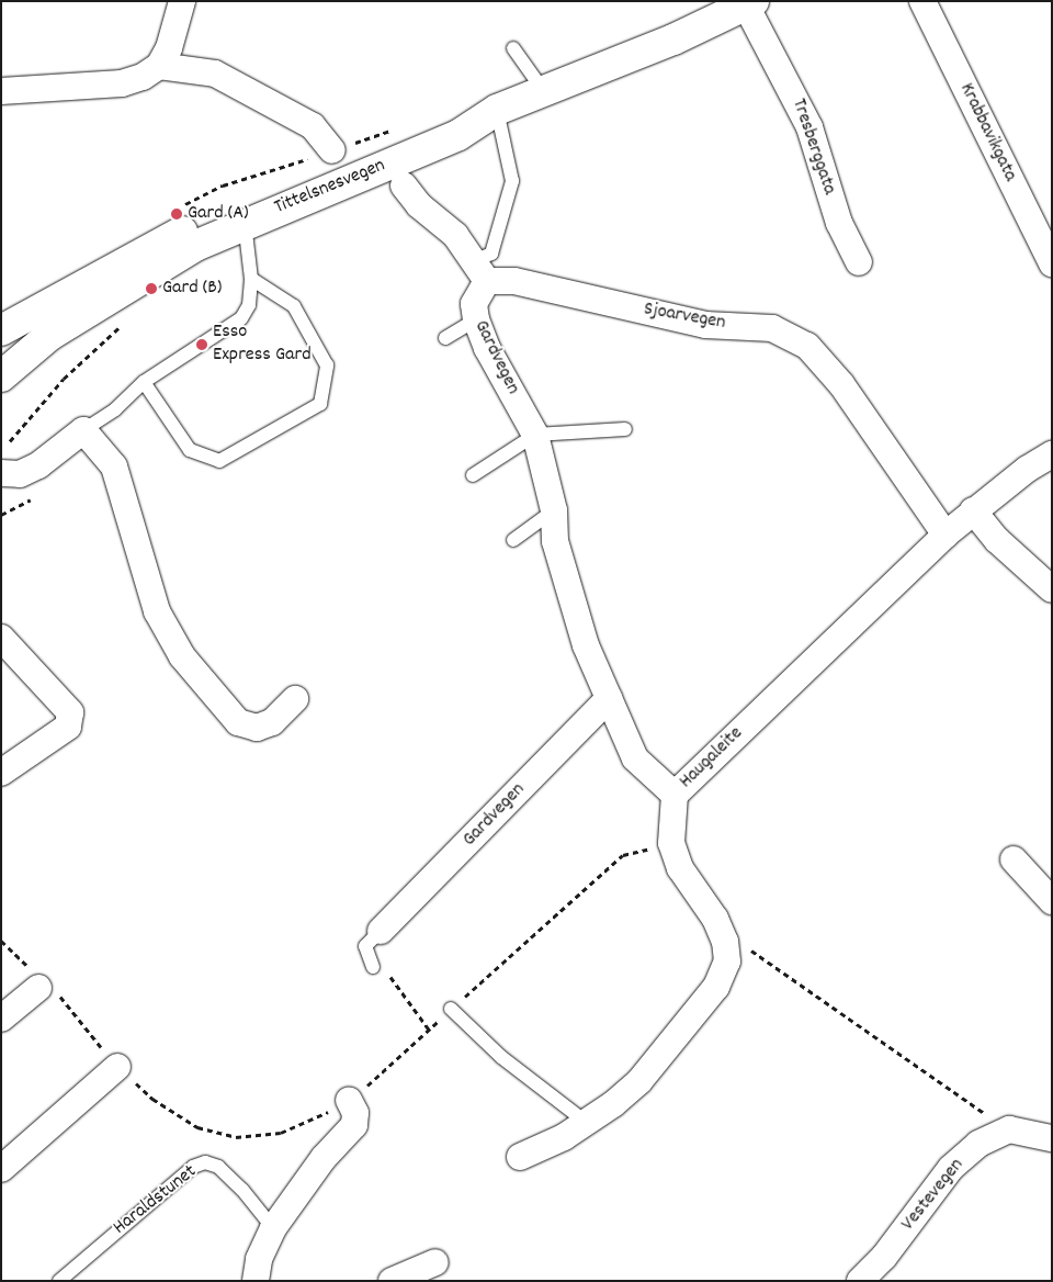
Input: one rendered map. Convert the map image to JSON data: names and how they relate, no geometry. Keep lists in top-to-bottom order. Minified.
{"streets":{"main road":["Tittelsnesvegen"],"street":["Krabbavikgata","Tresberggata","Sjoarvegen","Gardvegen","Haugaleite","Vestevegen"],"lane":["Haraldstunet"]},"crossings":[["Tresberggata","Tittelsnesvegen"],["Sjoarvegen","Gardvegen"],["Sjoarvegen","Haugaleite"],["Gardvegen","Haugaleite"]],"places":["Gard (A)","Gard (B)","Esso Express Gard"]}
